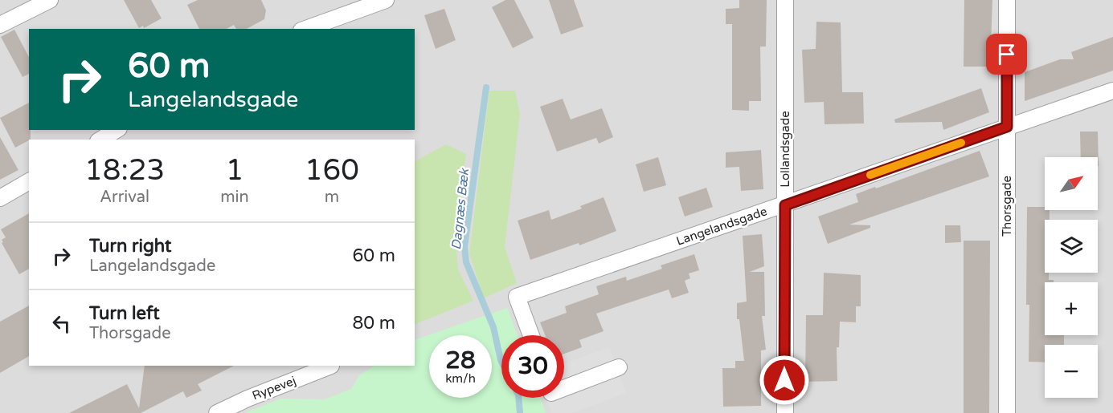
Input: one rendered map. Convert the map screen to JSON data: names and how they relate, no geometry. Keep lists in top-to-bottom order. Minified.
{"streets":{"street":["Lollandsgade","Thorsgade","Langelandsgade","Rypevej"]},"crossings":[["Lollandsgade","Langelandsgade"],["Thorsgade","Langelandsgade"]],"water":["Dagnæs Bæk"],"north":"top right","page":{"turn":["60 m","Langelandsgade"],"eta":["18:23","Arrival","1","min","160","m"],"map_buttons":["+","−"],"list":[{"name":"Turn right","note":"Langelandsgade","value":"60 m"},{"name":"Turn left","note":"Thorsgade","value":"80 m"}],"speed":"28 km/h","limit":"30"}}
